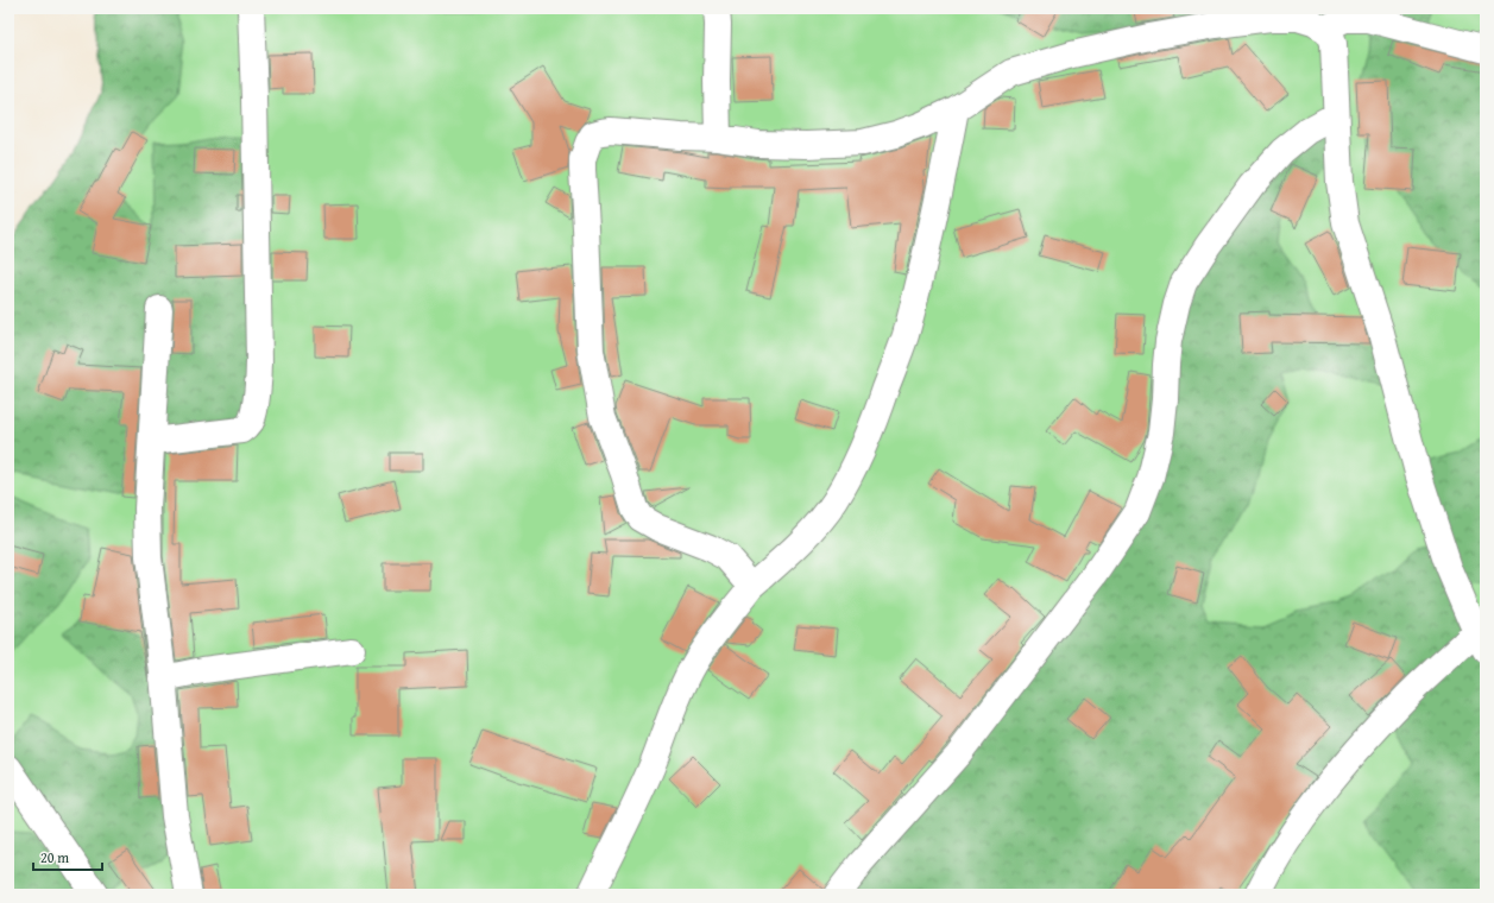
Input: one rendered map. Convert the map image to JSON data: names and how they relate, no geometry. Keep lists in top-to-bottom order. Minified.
{"scale_bar":"20 m"}
